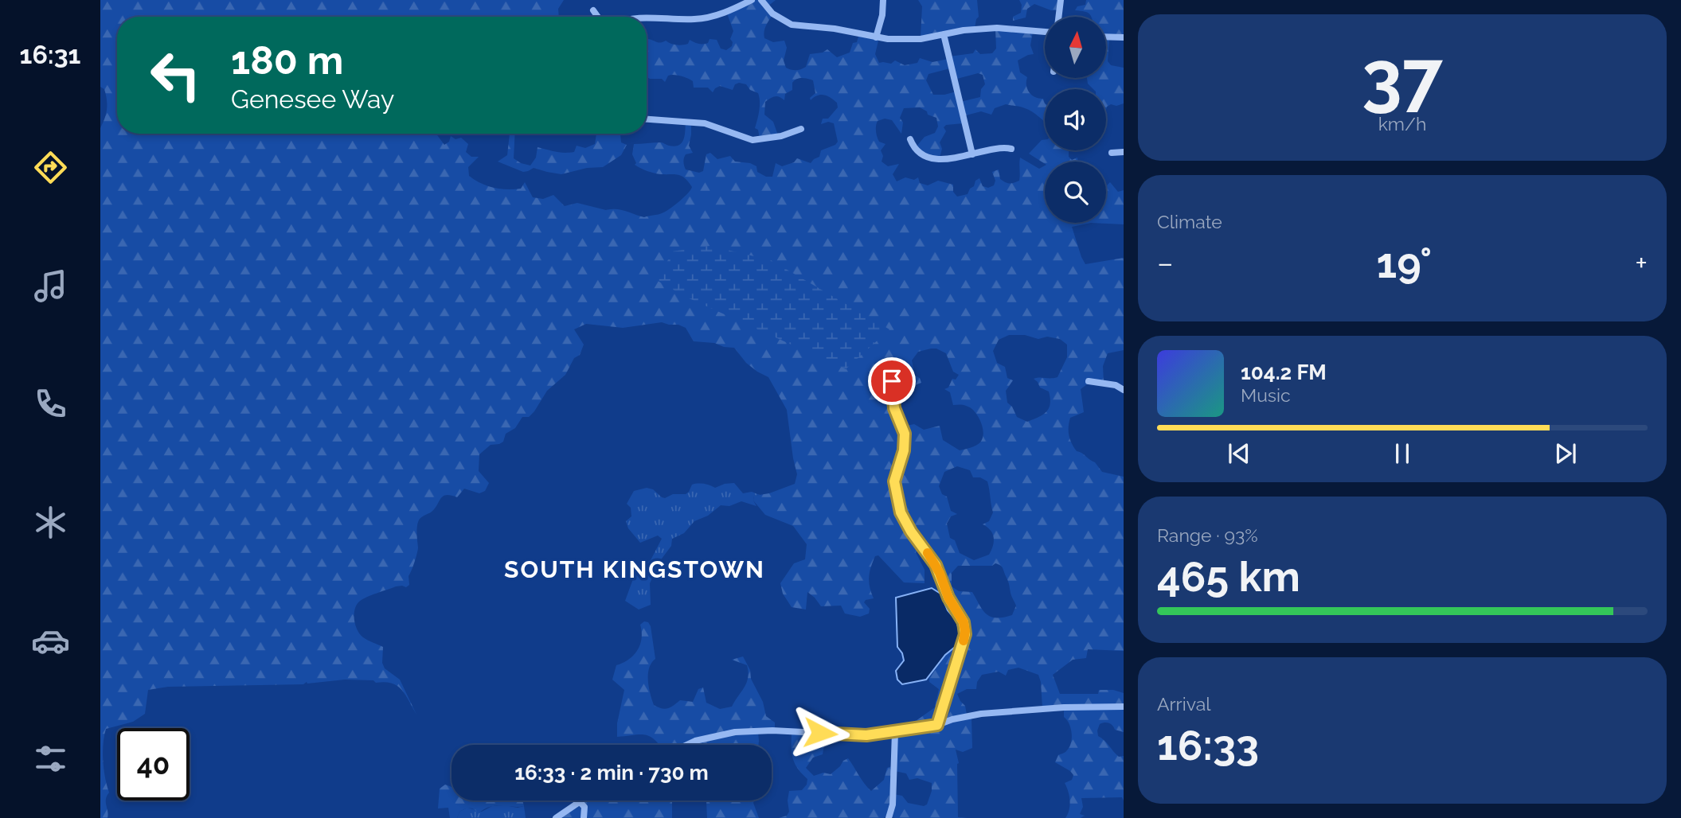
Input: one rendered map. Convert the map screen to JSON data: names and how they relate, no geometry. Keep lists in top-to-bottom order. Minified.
{"districts":["SOUTH KINGSTOWN"],"north":"top","page":{"tabs":"16:31","tile":[["37","km/h"],"Climate",["Range · 93%","465 km"],["Arrival","16:33"]],"turn":["180 m","Genesee Way"],"heat":["−","19°","+"],"song":["104.2 FM","Music"],"limit":"40","trip":"16:33 · 2 min · 730 m"}}
